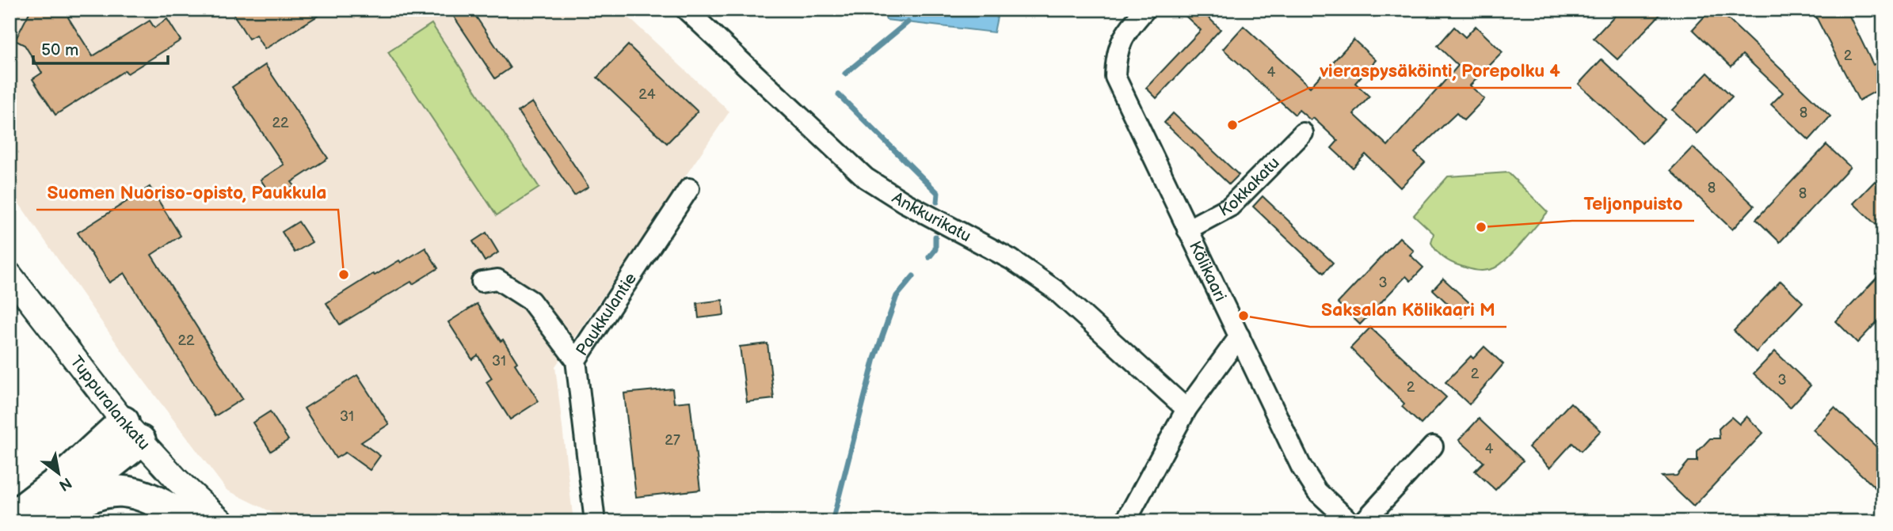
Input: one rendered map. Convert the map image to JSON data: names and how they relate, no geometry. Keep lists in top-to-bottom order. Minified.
{"streets":{"street":["Kokkakatu","Ankkurikatu","Kölikaari","Paukkulantie","Tuppuralankatu"]},"crossings":[["Kokkakatu","Kölikaari"]],"places":["vieraspysäköinti, Porepolku 4","Teljonpuisto","Suomen Nuoriso-opisto, Paukkula","Saksalan Kölikaari M"],"house_numbers":["2","4","24","8","22","8","8","3","22","31","2","3","2","31","27","4"],"scale_bar":"50 m","north":"bottom right"}
